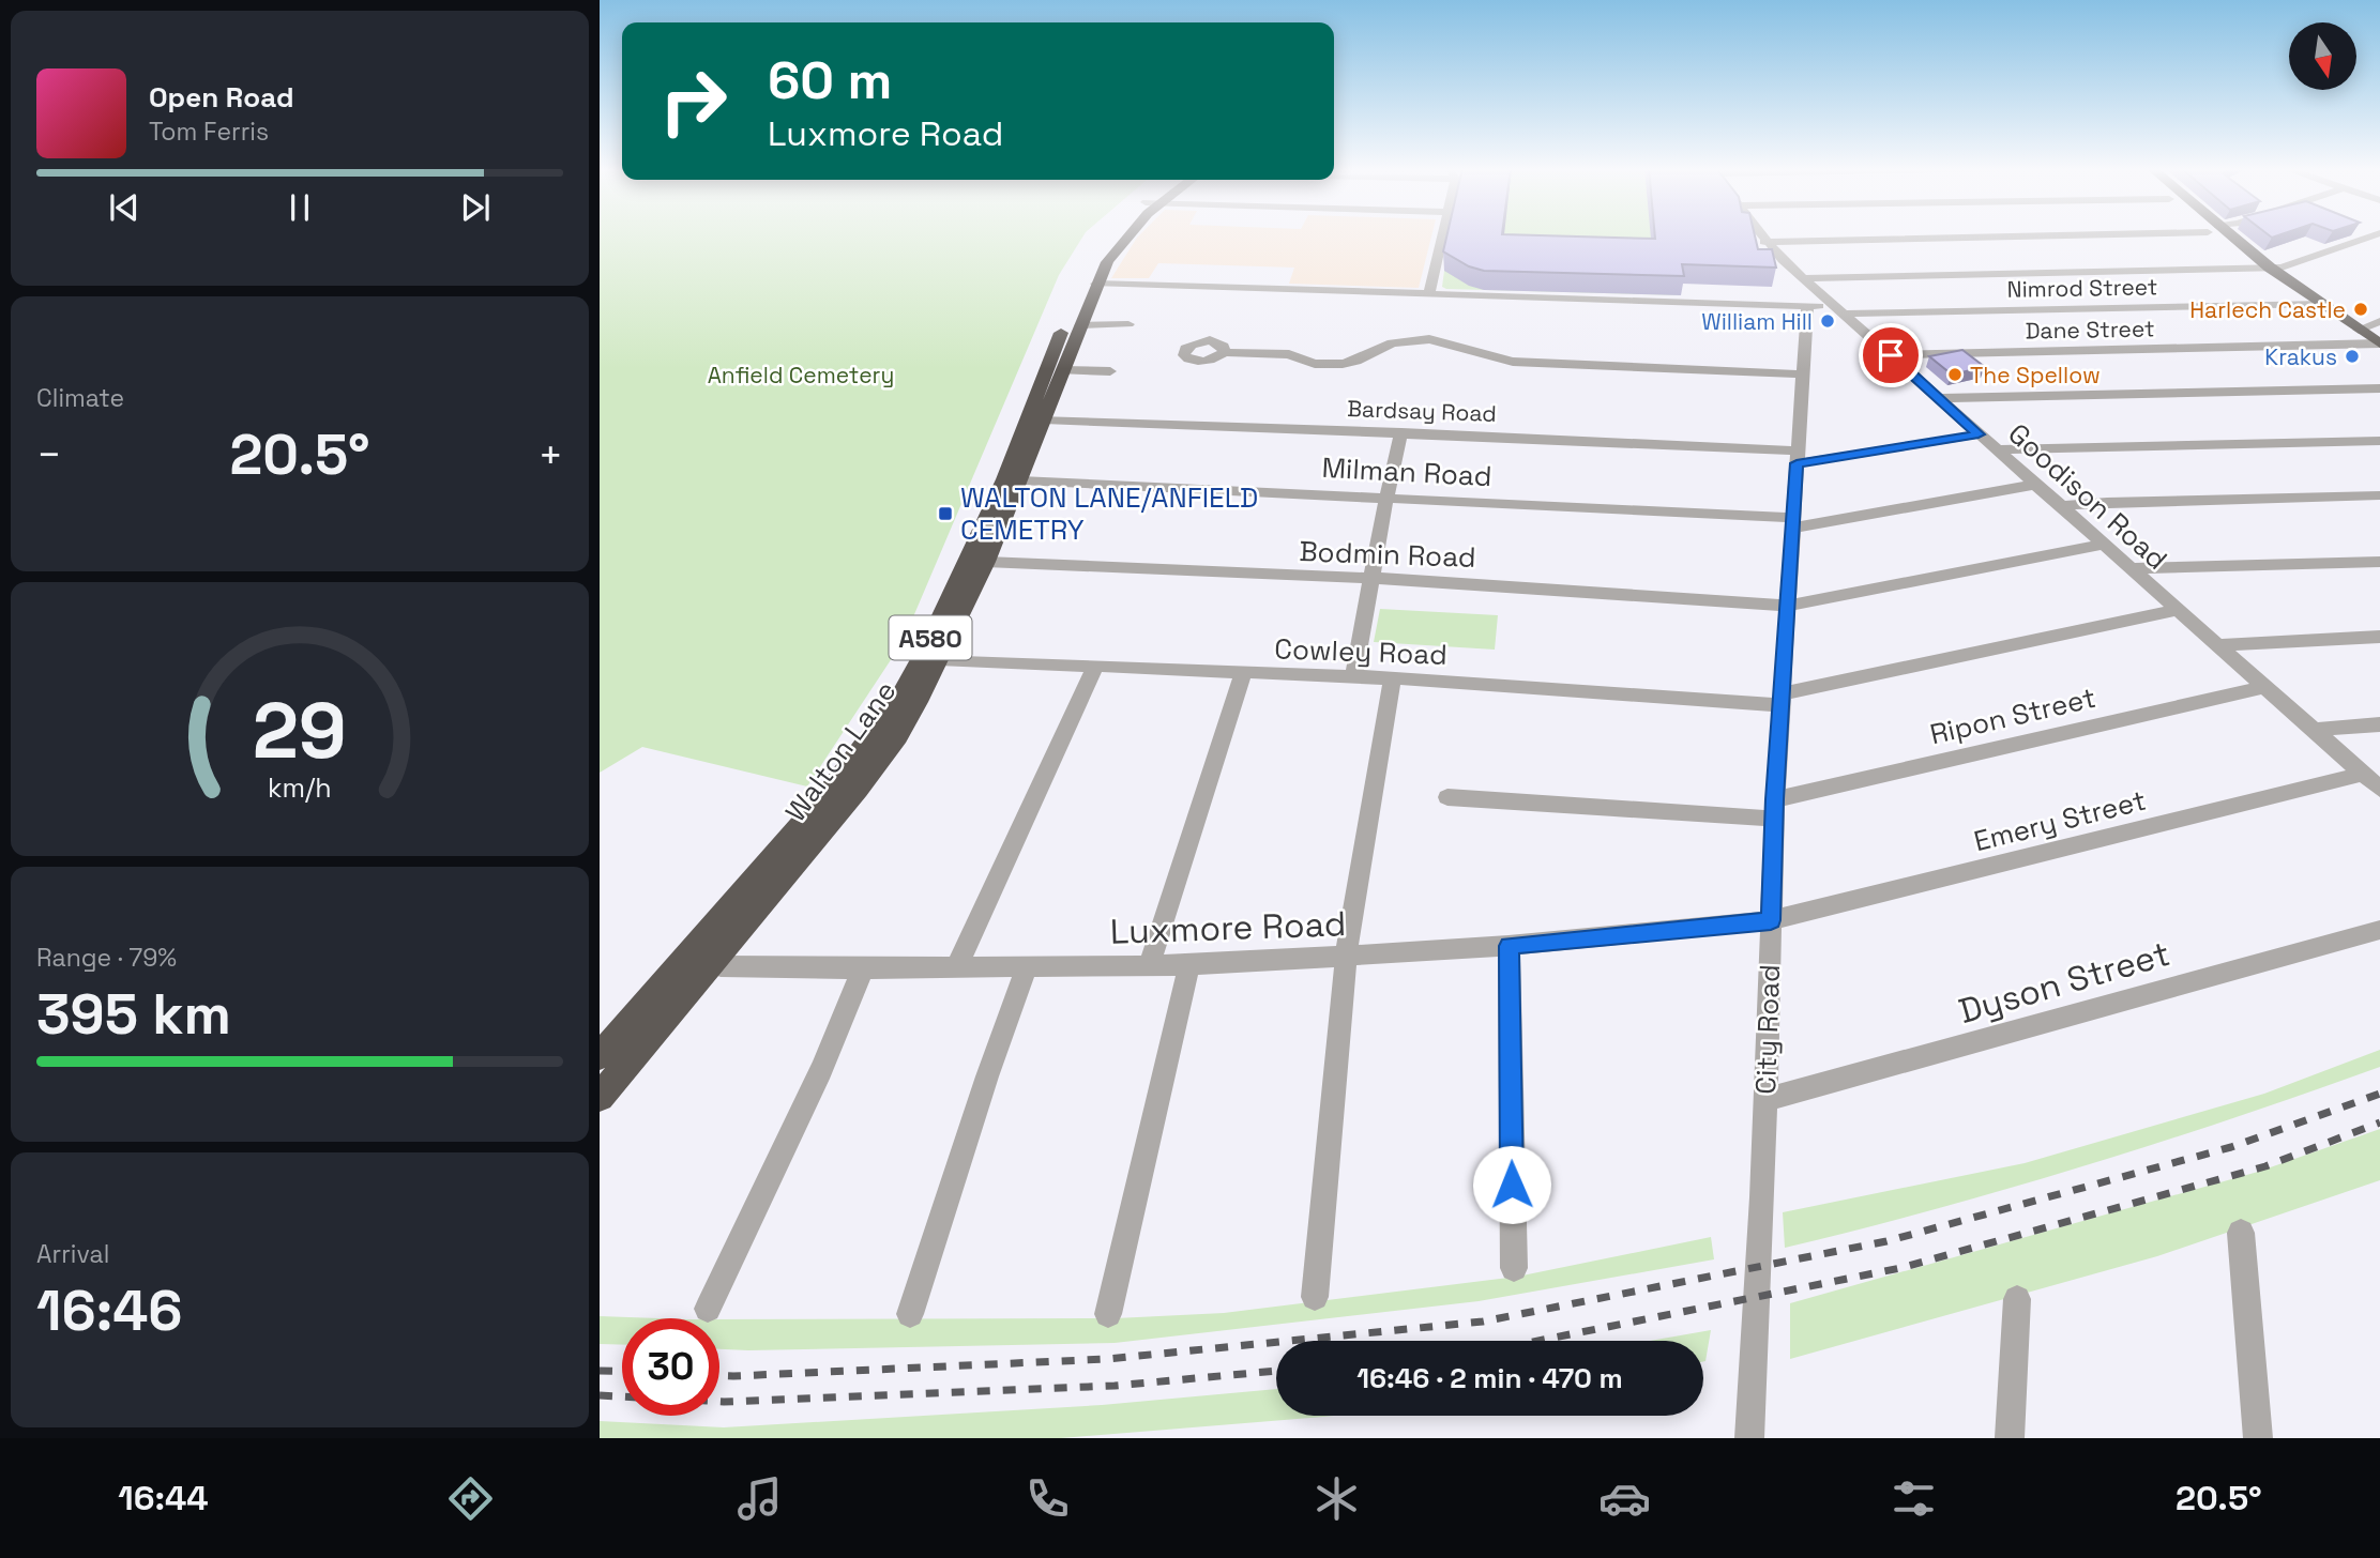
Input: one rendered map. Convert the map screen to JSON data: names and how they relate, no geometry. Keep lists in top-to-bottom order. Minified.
{"streets":{"highway":["A580","Walton Lane"],"street":["Nimrod Street","Dane Street","Bardsay Road","Milman Road","Goodison Road","Bodmin Road","Cowley Road","Ripon Street","Emery Street","Luxmore Road","Dyson Street","City Road"]},"crossings":[["Nimrod Street","Goodison Road"],["Nimrod Street","Walton Lane"],["Nimrod Street","City Road"],["Dane Street","Goodison Road"],["Bardsay Road","Goodison Road"],["Bardsay Road","Walton Lane"],["Bardsay Road","City Road"],["Milman Road","Goodison Road"],["Milman Road","Walton Lane"],["Milman Road","City Road"],["Goodison Road","Bodmin Road"],["Goodison Road","Cowley Road"],["Goodison Road","Ripon Street"],["Goodison Road","Emery Street"],["Bodmin Road","Walton Lane"],["Bodmin Road","City Road"],["Cowley Road","Walton Lane"],["Cowley Road","City Road"],["Ripon Street","City Road"],["Walton Lane","Luxmore Road"],["Emery Street","Luxmore Road"],["Emery Street","City Road"],["Luxmore Road","City Road"],["Dyson Street","City Road"]],"parks":["Anfield Cemetery"],"places":{"other":["Harlech Castle","William Hill","Krakus","The Spellow"],"transit":["WALTON LANE/ANFIELD CEMETRY"]},"north":"bottom","page":{"turn":["60 m","Luxmore Road"],"song":["Open Road","Tom Ferris"],"tile":["Climate",["Range · 79%","395 km"],["Arrival","16:46"]],"heat":["−","20.5°","+"],"limit":"30","trip":"16:46 · 2 min · 470 m","tabs":["16:44","20.5°"],"gauge":["29","km/h"]}}
